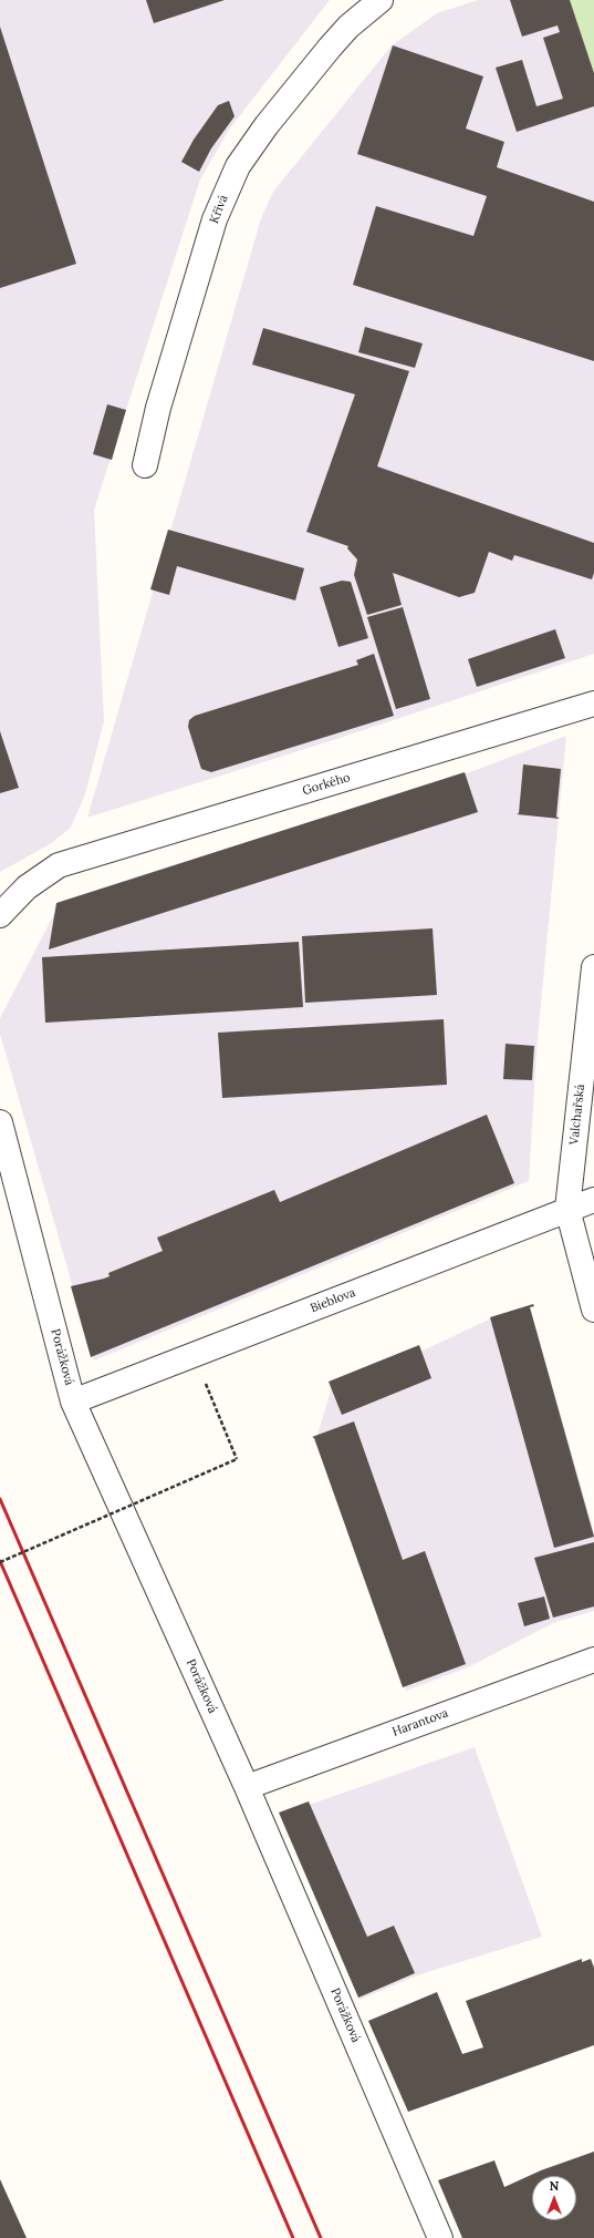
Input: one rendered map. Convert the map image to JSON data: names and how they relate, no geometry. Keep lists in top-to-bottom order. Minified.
{"streets":{"street":["Křivá","Gorkého","Valchařská","Bieblova","Porážková","Harantova"]},"crossings":[["Valchařská","Bieblova"],["Bieblova","Porážková"],["Porážková","Harantova"]],"north":"top"}
